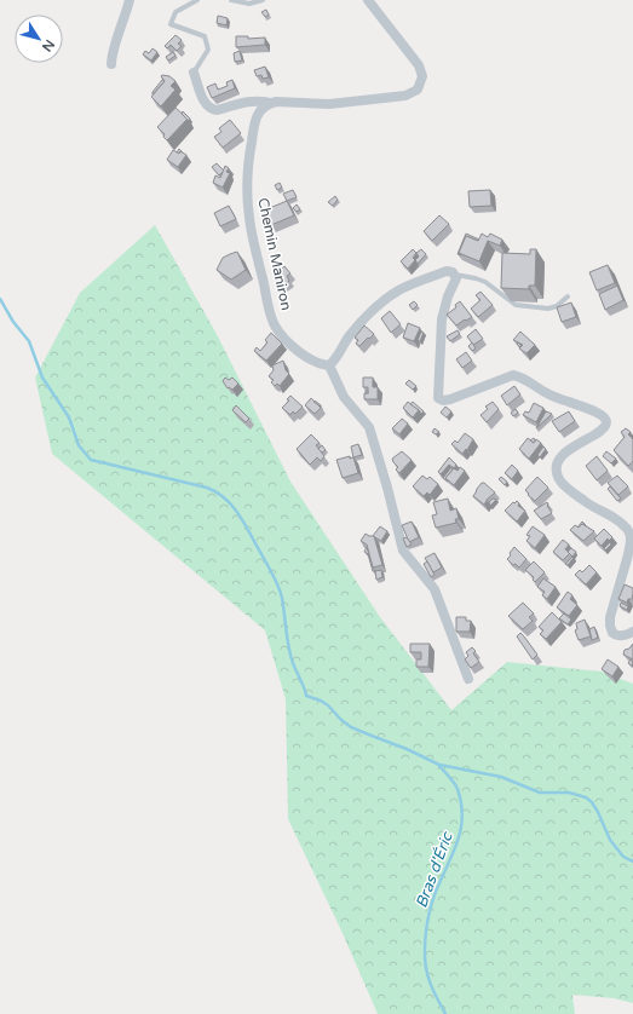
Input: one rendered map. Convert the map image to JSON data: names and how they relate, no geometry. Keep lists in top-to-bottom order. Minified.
{"streets":{"street":["Chemin Maniron"]},"water":["Bras d'Éric"],"north":"bottom right"}
